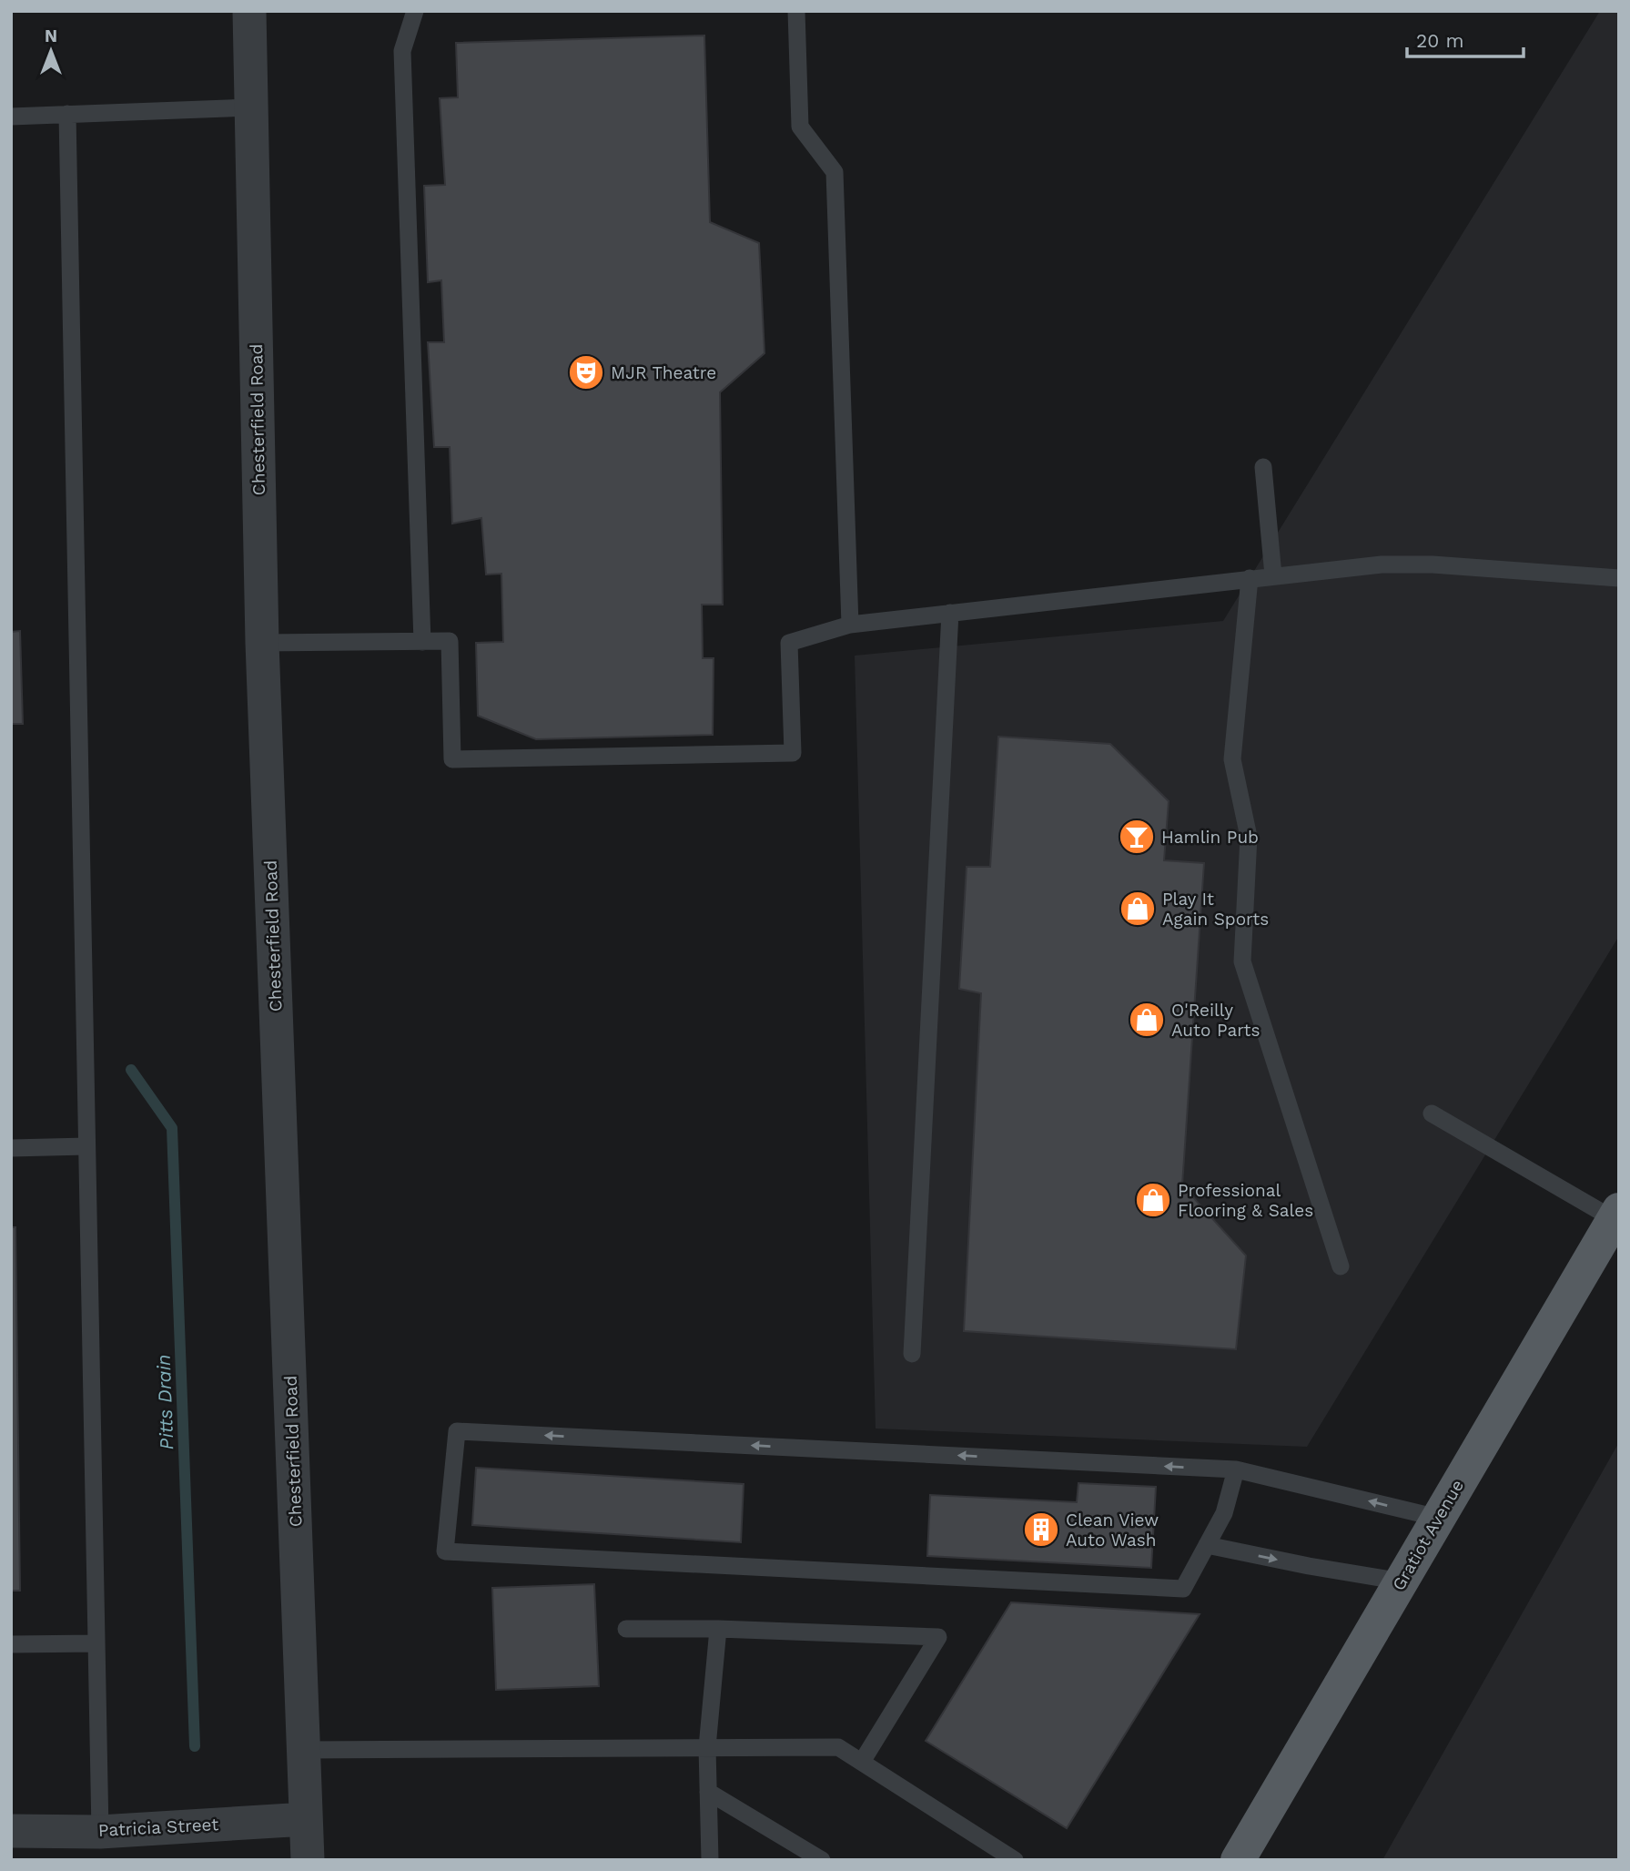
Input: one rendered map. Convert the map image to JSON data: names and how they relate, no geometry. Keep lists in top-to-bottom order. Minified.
{"streets":{"main road":["Gratiot Avenue"],"street":["Chesterfield Road","Patricia Street"]},"crossings":[["Chesterfield Road","Patricia Street"]],"water":["Pitts Drain"],"places":{"theatre":["MJR Theatre"],"bar":["Hamlin Pub"],"shop":["Play It Again Sports","O'Reilly Auto Parts","Professional Flooring & Sales"],"building":["Clean View Auto Wash"]},"scale_bar":"20 m","north":"top"}
